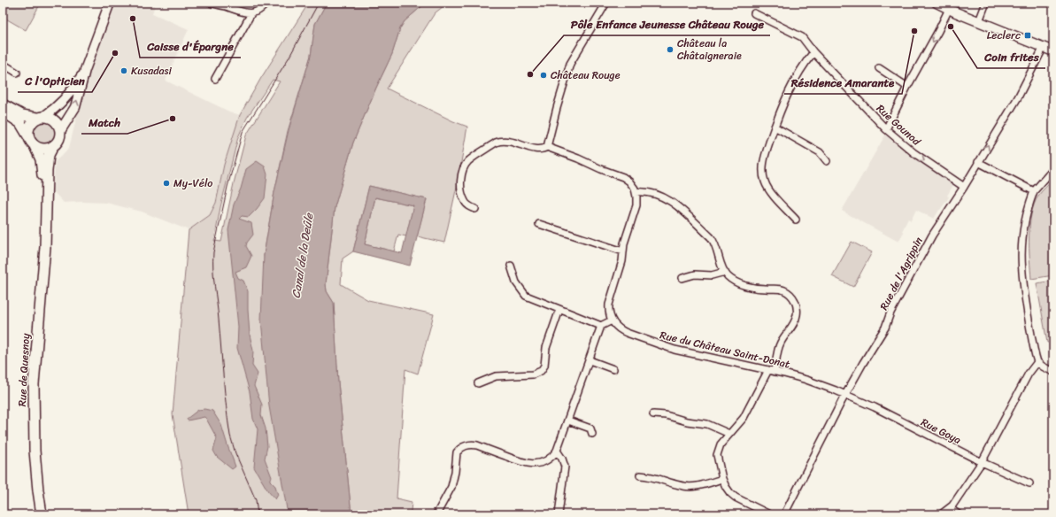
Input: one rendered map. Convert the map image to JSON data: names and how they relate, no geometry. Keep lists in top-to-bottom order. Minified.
{"streets":{"main road":["Rue de Quesnoy"],"street":["Rue Gounod","Rue de l'Agrippin","Rue du Château Saint-Donat","Rue Goya"]},"crossings":[["Rue Gounod","Rue de l'Agrippin"],["Rue de l'Agrippin","Rue du Château Saint-Donat"],["Rue de l'Agrippin","Rue Goya"],["Rue du Château Saint-Donat","Rue Goya"]],"one_way":["Rue Gounod"],"water":["Canal de la Deûle"],"places":{"other":["Caisse d'Épargne","Coin frites","Résidence Amarante","Château la Châtaigneraie","C l'Opticien","Kusadasi","Pôle Enfance Jeunesse Château Rouge","Château Rouge","Match","My-Vélo"],"transit":["Leclerc"]}}
